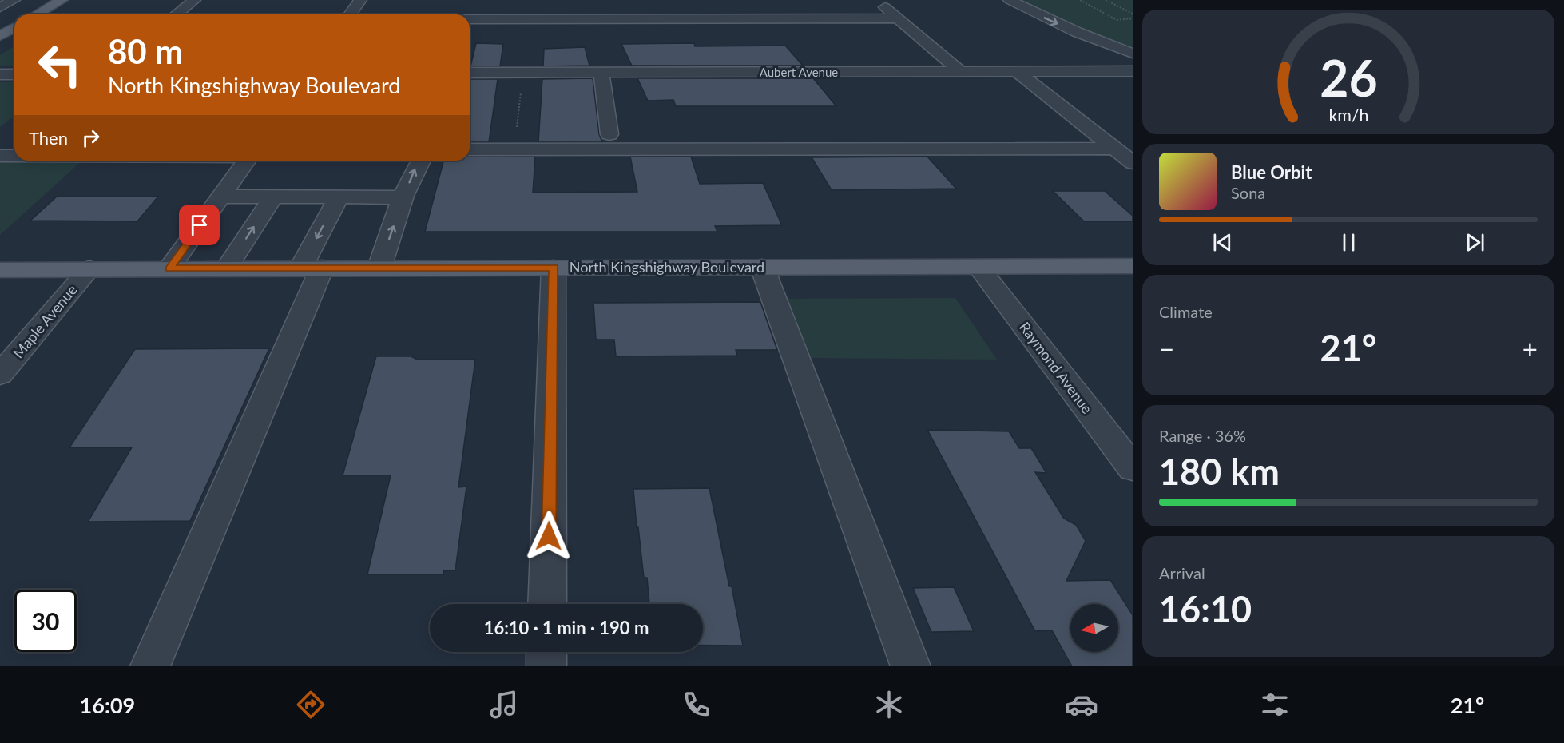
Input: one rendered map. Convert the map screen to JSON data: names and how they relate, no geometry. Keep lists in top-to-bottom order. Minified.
{"streets":{"main road":["North Kingshighway Boulevard"],"street":["Aubert Avenue","Maple Avenue","Raymond Avenue"]},"crossings":[["North Kingshighway Boulevard","Maple Avenue"],["North Kingshighway Boulevard","Raymond Avenue"]],"north":"left","page":{"turn":["80 m","North Kingshighway Boulevard"],"then":"Then","song":["Blue Orbit","Sona"],"tile":["Climate",["Range · 36%","180 km"],["Arrival","16:10"]],"heat":["−","21°","+"],"limit":"30","trip":"16:10 · 1 min · 190 m","tabs":["16:09","21°"],"gauge":["26","km/h"]}}
